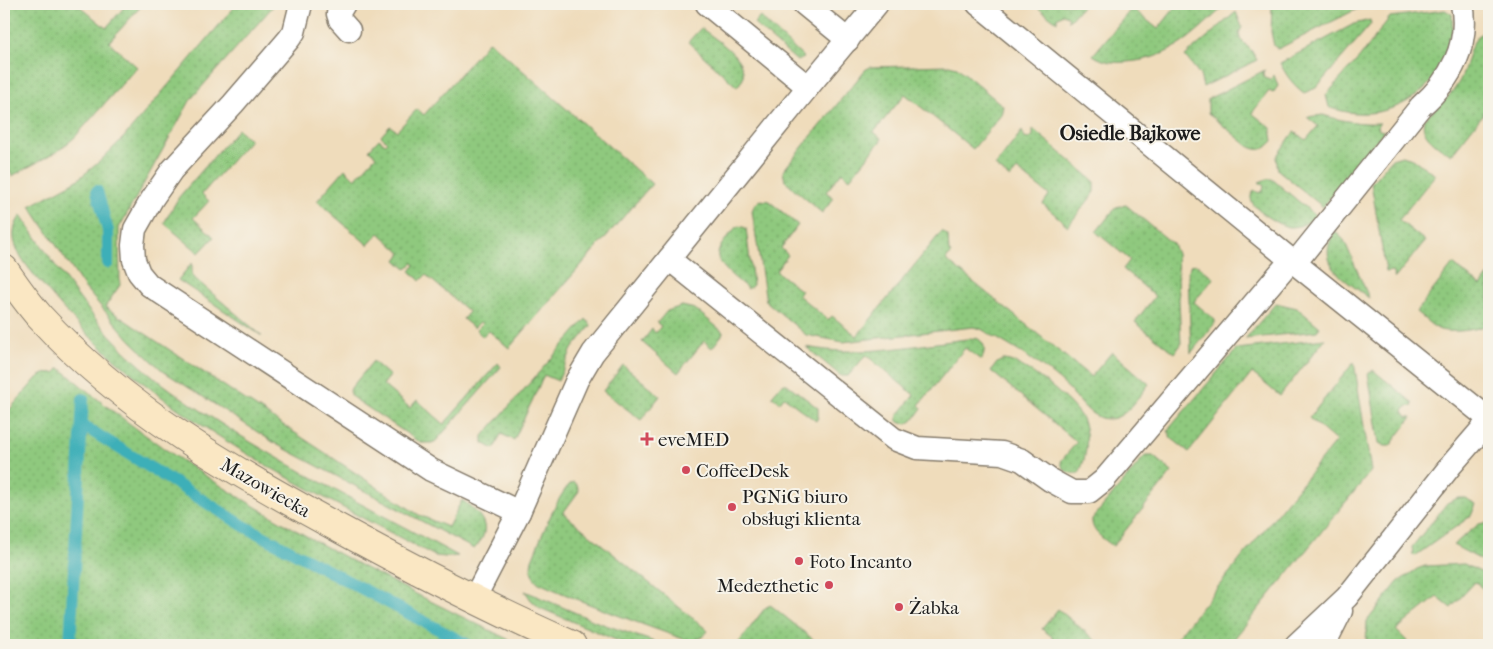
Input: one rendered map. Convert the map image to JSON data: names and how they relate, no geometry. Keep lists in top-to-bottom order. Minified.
{"streets":{"street":["Mazowiecka"]},"districts":["Osiedle Bajkowe"],"places":{"health":["eveMED"],"other":["CoffeeDesk","PGNiG biuro obsługi klienta","Foto Incanto","Medezthetic","Żabka"]}}
